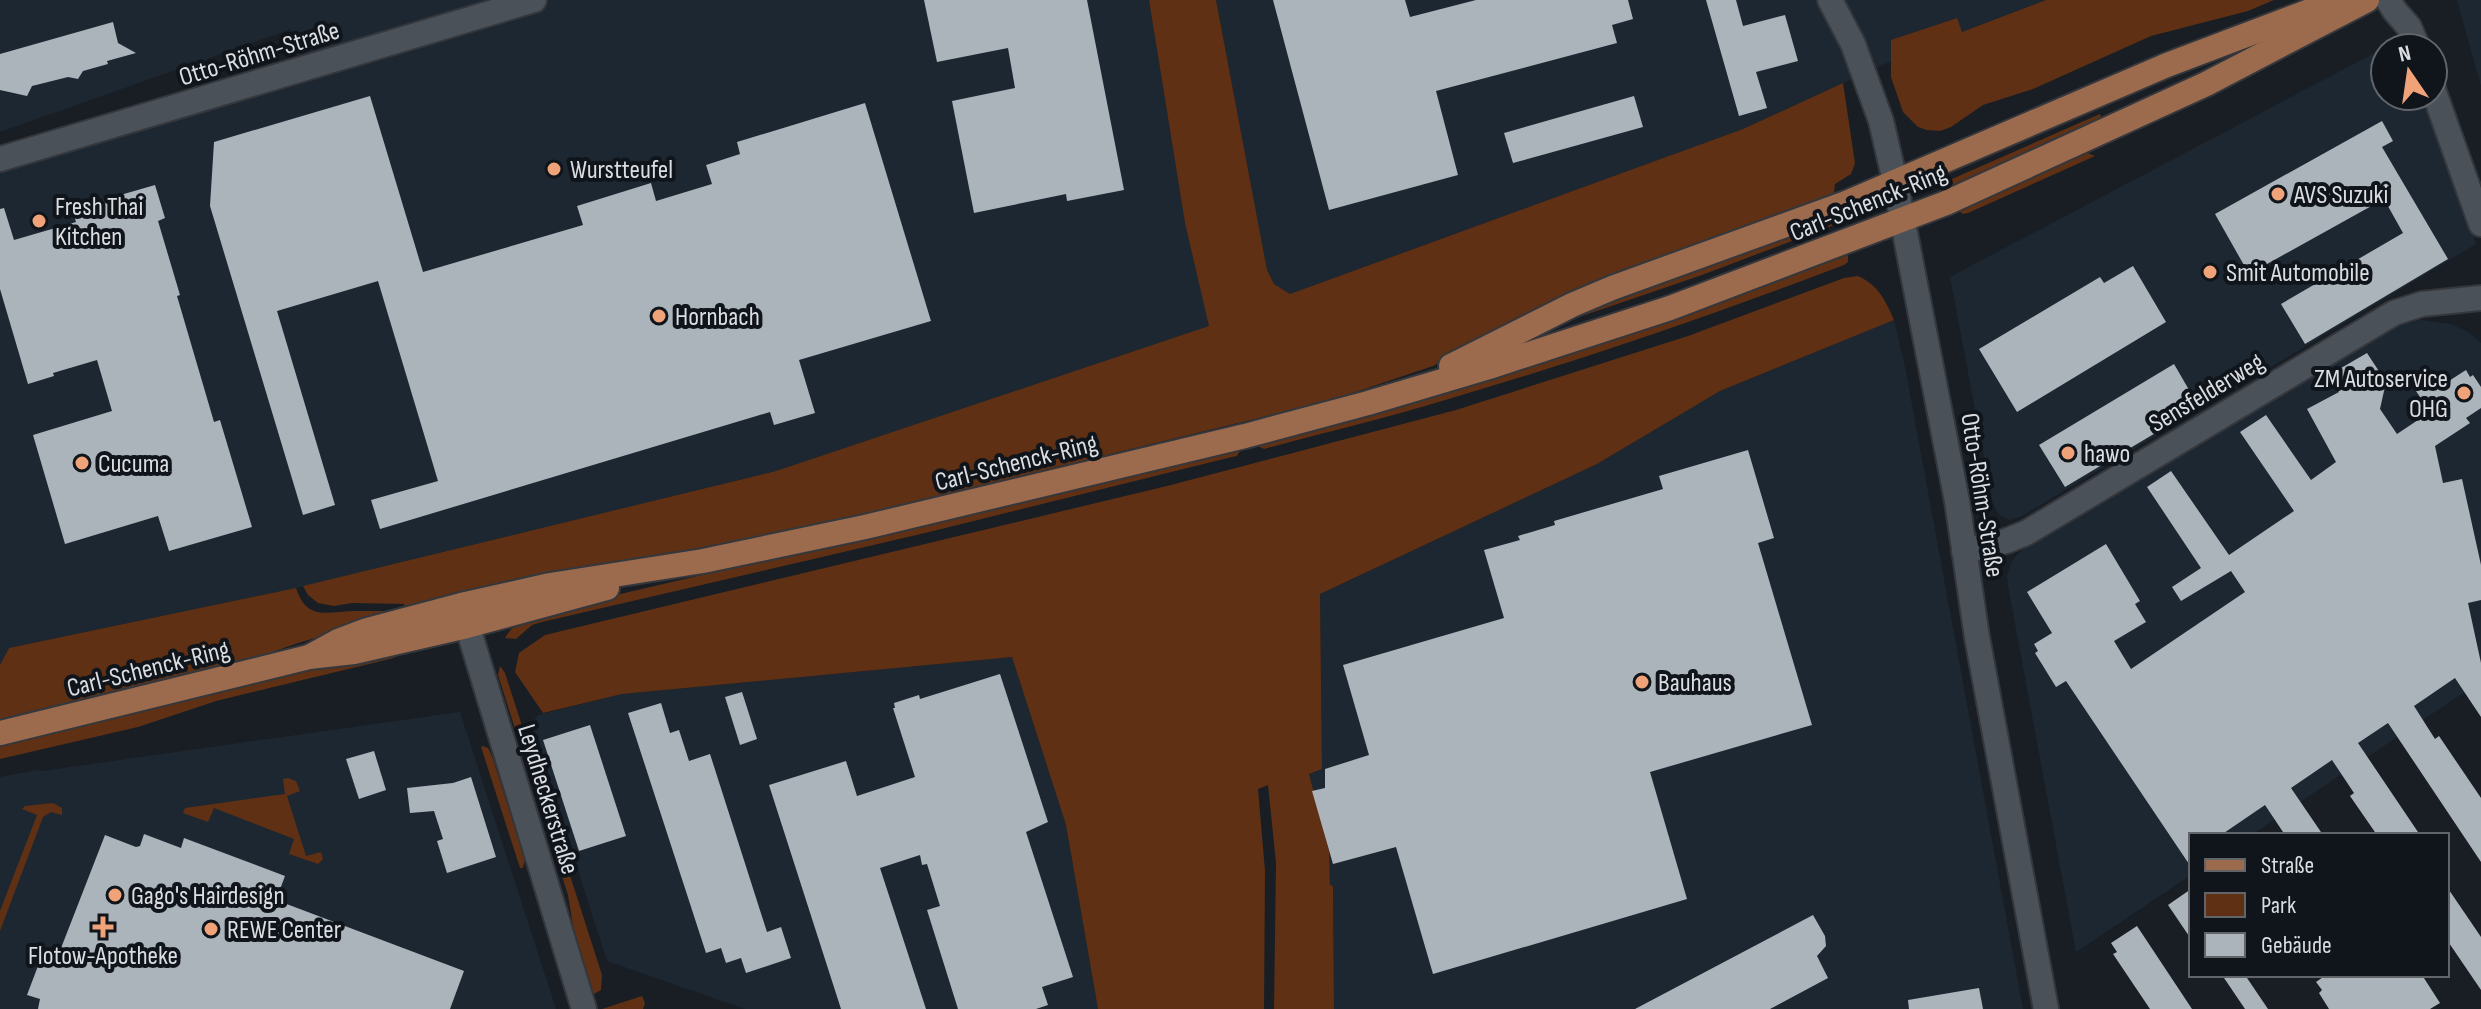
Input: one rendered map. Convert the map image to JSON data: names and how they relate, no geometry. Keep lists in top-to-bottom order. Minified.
{"streets":{"main road":["Carl-Schenck-Ring"],"street":["Otto-Röhm-Straße","Sensfelderweg","Leydheckerstraße"]},"crossings":[["Otto-Röhm-Straße","Carl-Schenck-Ring"],["Otto-Röhm-Straße","Sensfelderweg"],["Carl-Schenck-Ring","Leydheckerstraße"]],"places":{"other":["Wurstteufel","AVS Suzuki","Fresh Thai Kitchen","Smit Automobile","Hornbach","ZM Autoservice OHG","hawo","Cucuma","Bauhaus","Gago's Hairdesign","REWE Center"],"health":["Flotow-Apotheke"]},"legend":["Straße","Park","Gebäude"],"north":"top"}
